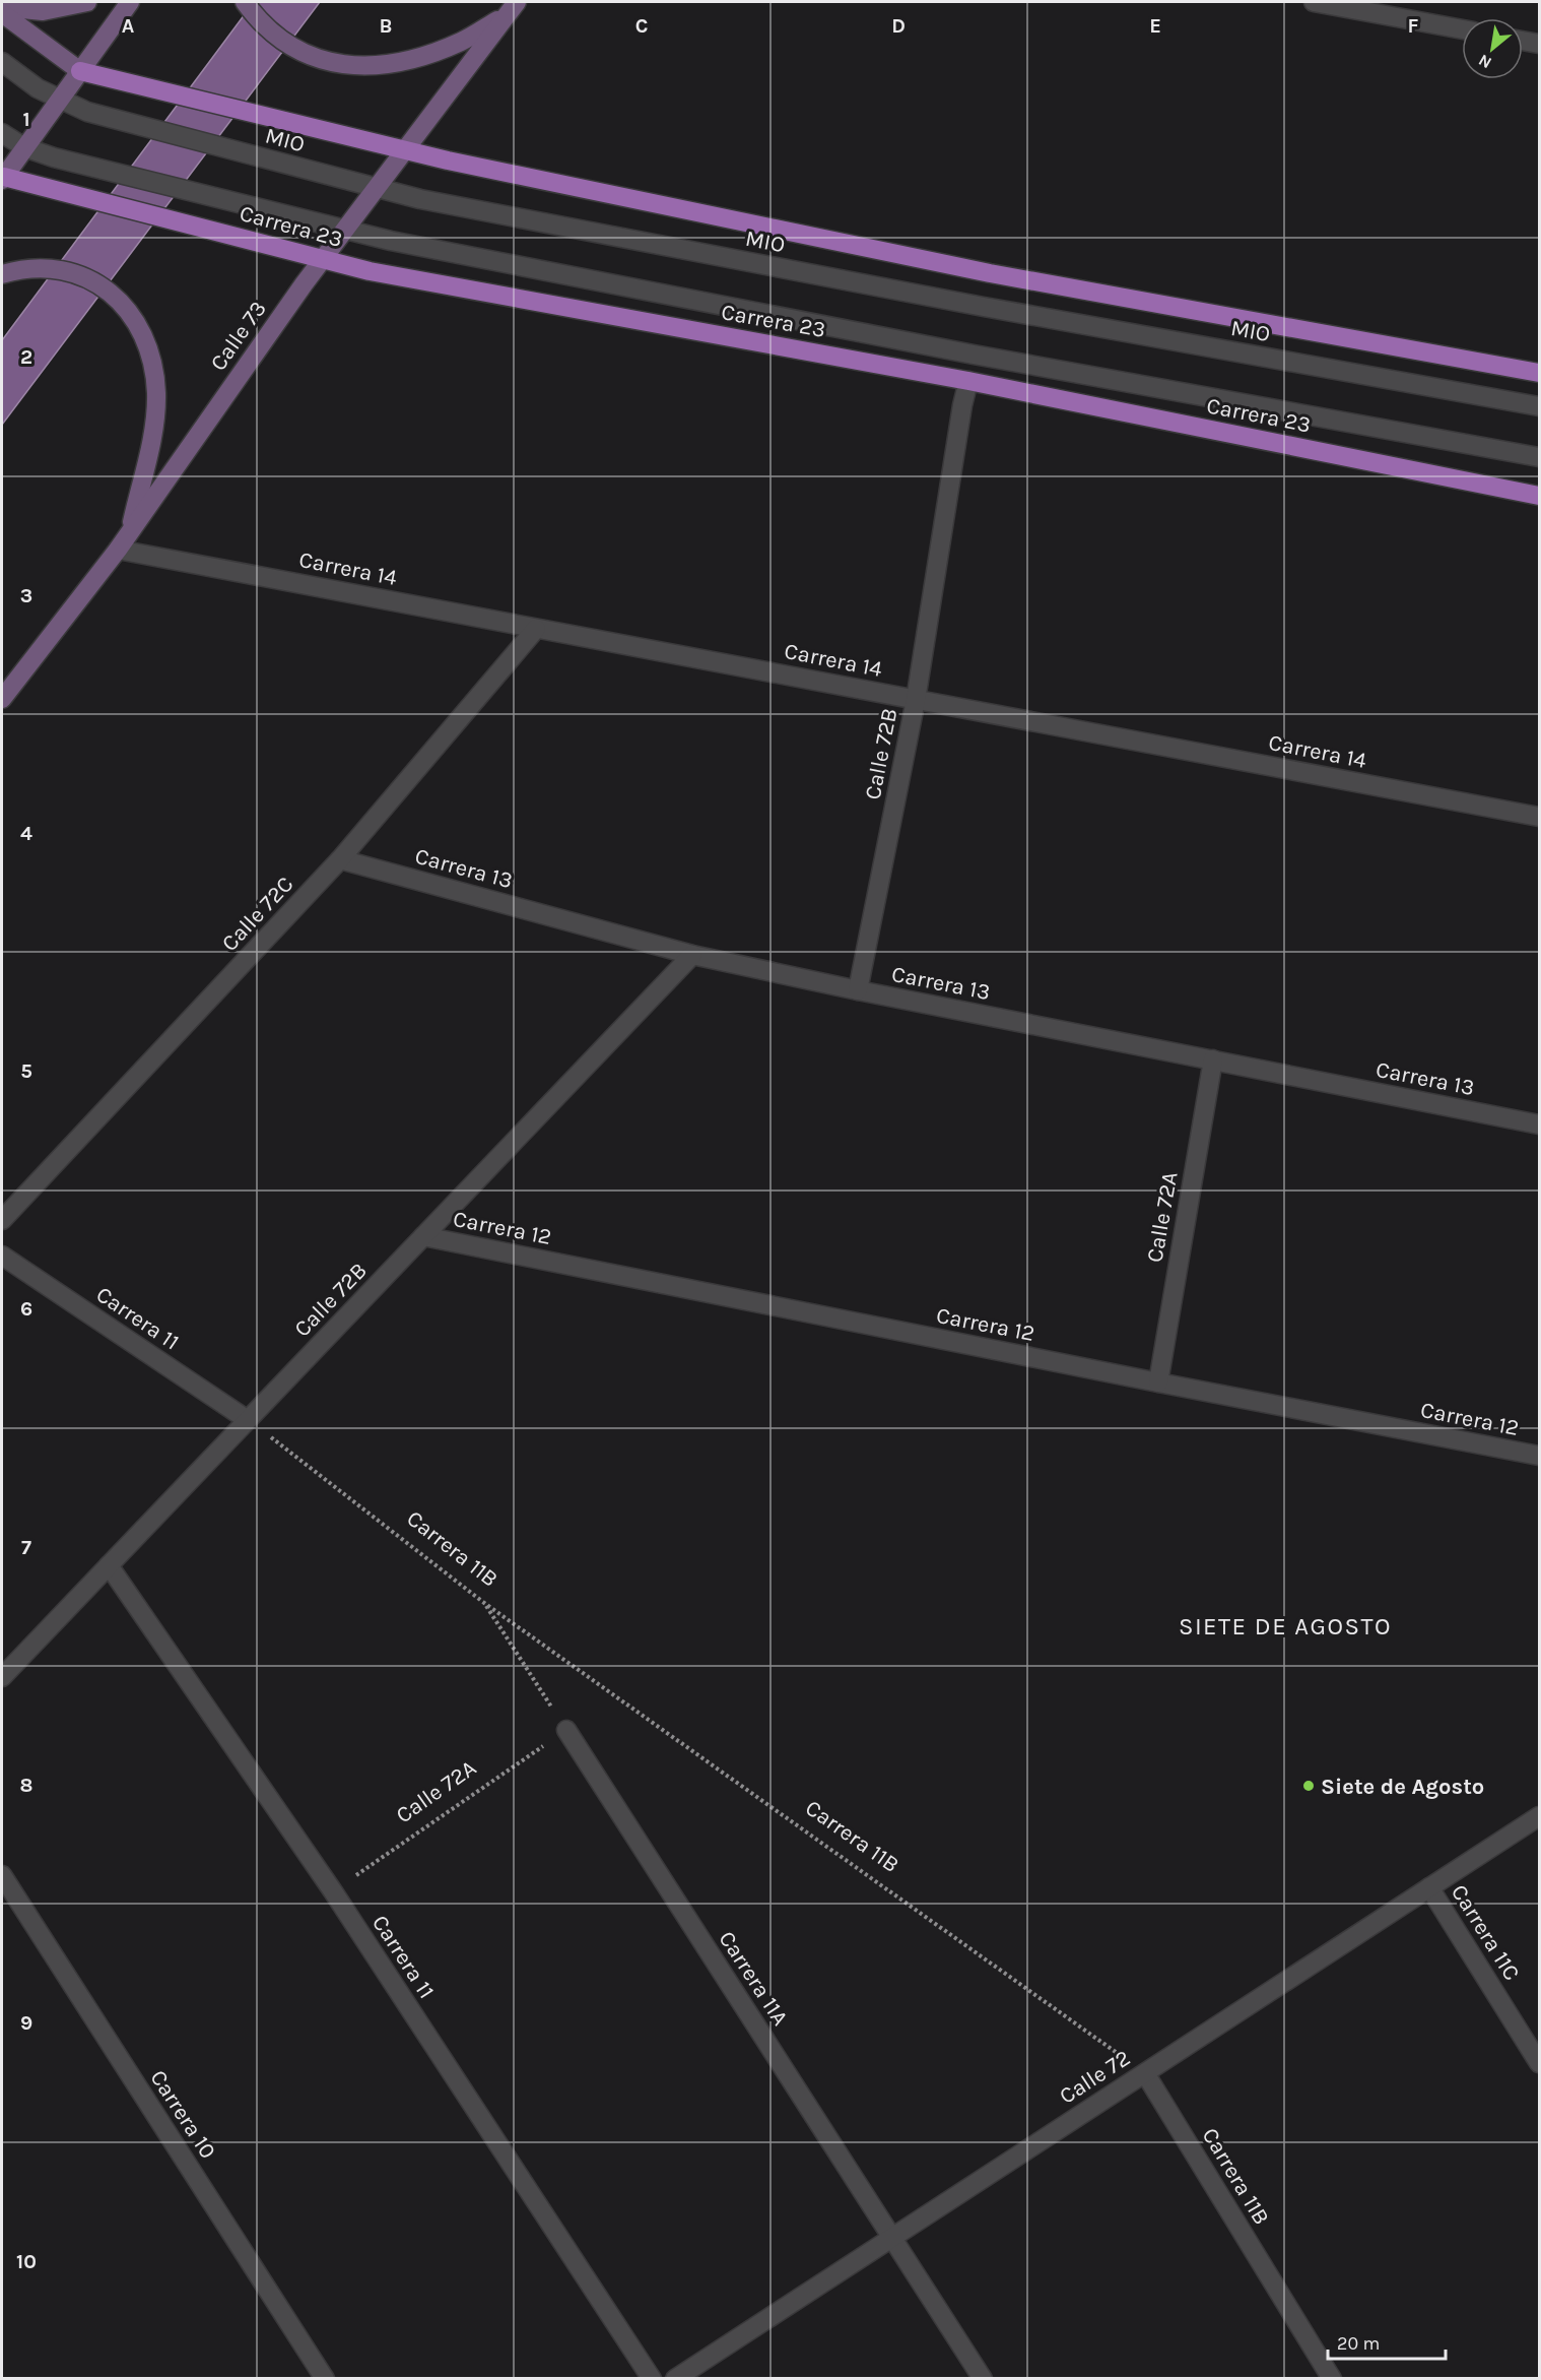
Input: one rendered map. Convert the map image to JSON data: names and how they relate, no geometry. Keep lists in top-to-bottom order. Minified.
{"streets":{"main road":["Carrera 23","Calle 73"],"street":["MIO","Carrera 14","Calle 72B","Carrera 13","Calle 72C","Calle 72A","Carrera 12","Carrera 11","Carrera 11B","Carrera 11C","Carrera 11A","Calle 72","Carrera 10"]},"crossings":[["MIO","Calle 73"],["Carrera 23","Calle 73"],["Carrera 23","Calle 72B"],["Calle 73","Carrera 14"],["Carrera 14","Calle 72B"],["Carrera 14","Calle 72C"],["Calle 72B","Carrera 13"],["Calle 72B","Carrera 12"],["Calle 72B","Carrera 11"],["Calle 72B","Carrera 11B"],["Carrera 13","Calle 72C"],["Carrera 13","Calle 72A"],["Calle 72A","Carrera 12"],["Calle 72A","Carrera 11"],["Calle 72A","Carrera 11A"],["Carrera 11","Carrera 11B"],["Carrera 11B","Calle 72"],["Carrera 11C","Calle 72"],["Carrera 11A","Calle 72"]],"districts":["SIETE DE AGOSTO"],"places":["Siete de Agosto"],"scale_bar":"20 m","north":"bottom left","grid":{"columns":["A","B","C","D","E","F"],"rows":["1","2","3","4","5","6","7","8","9","10"]}}
